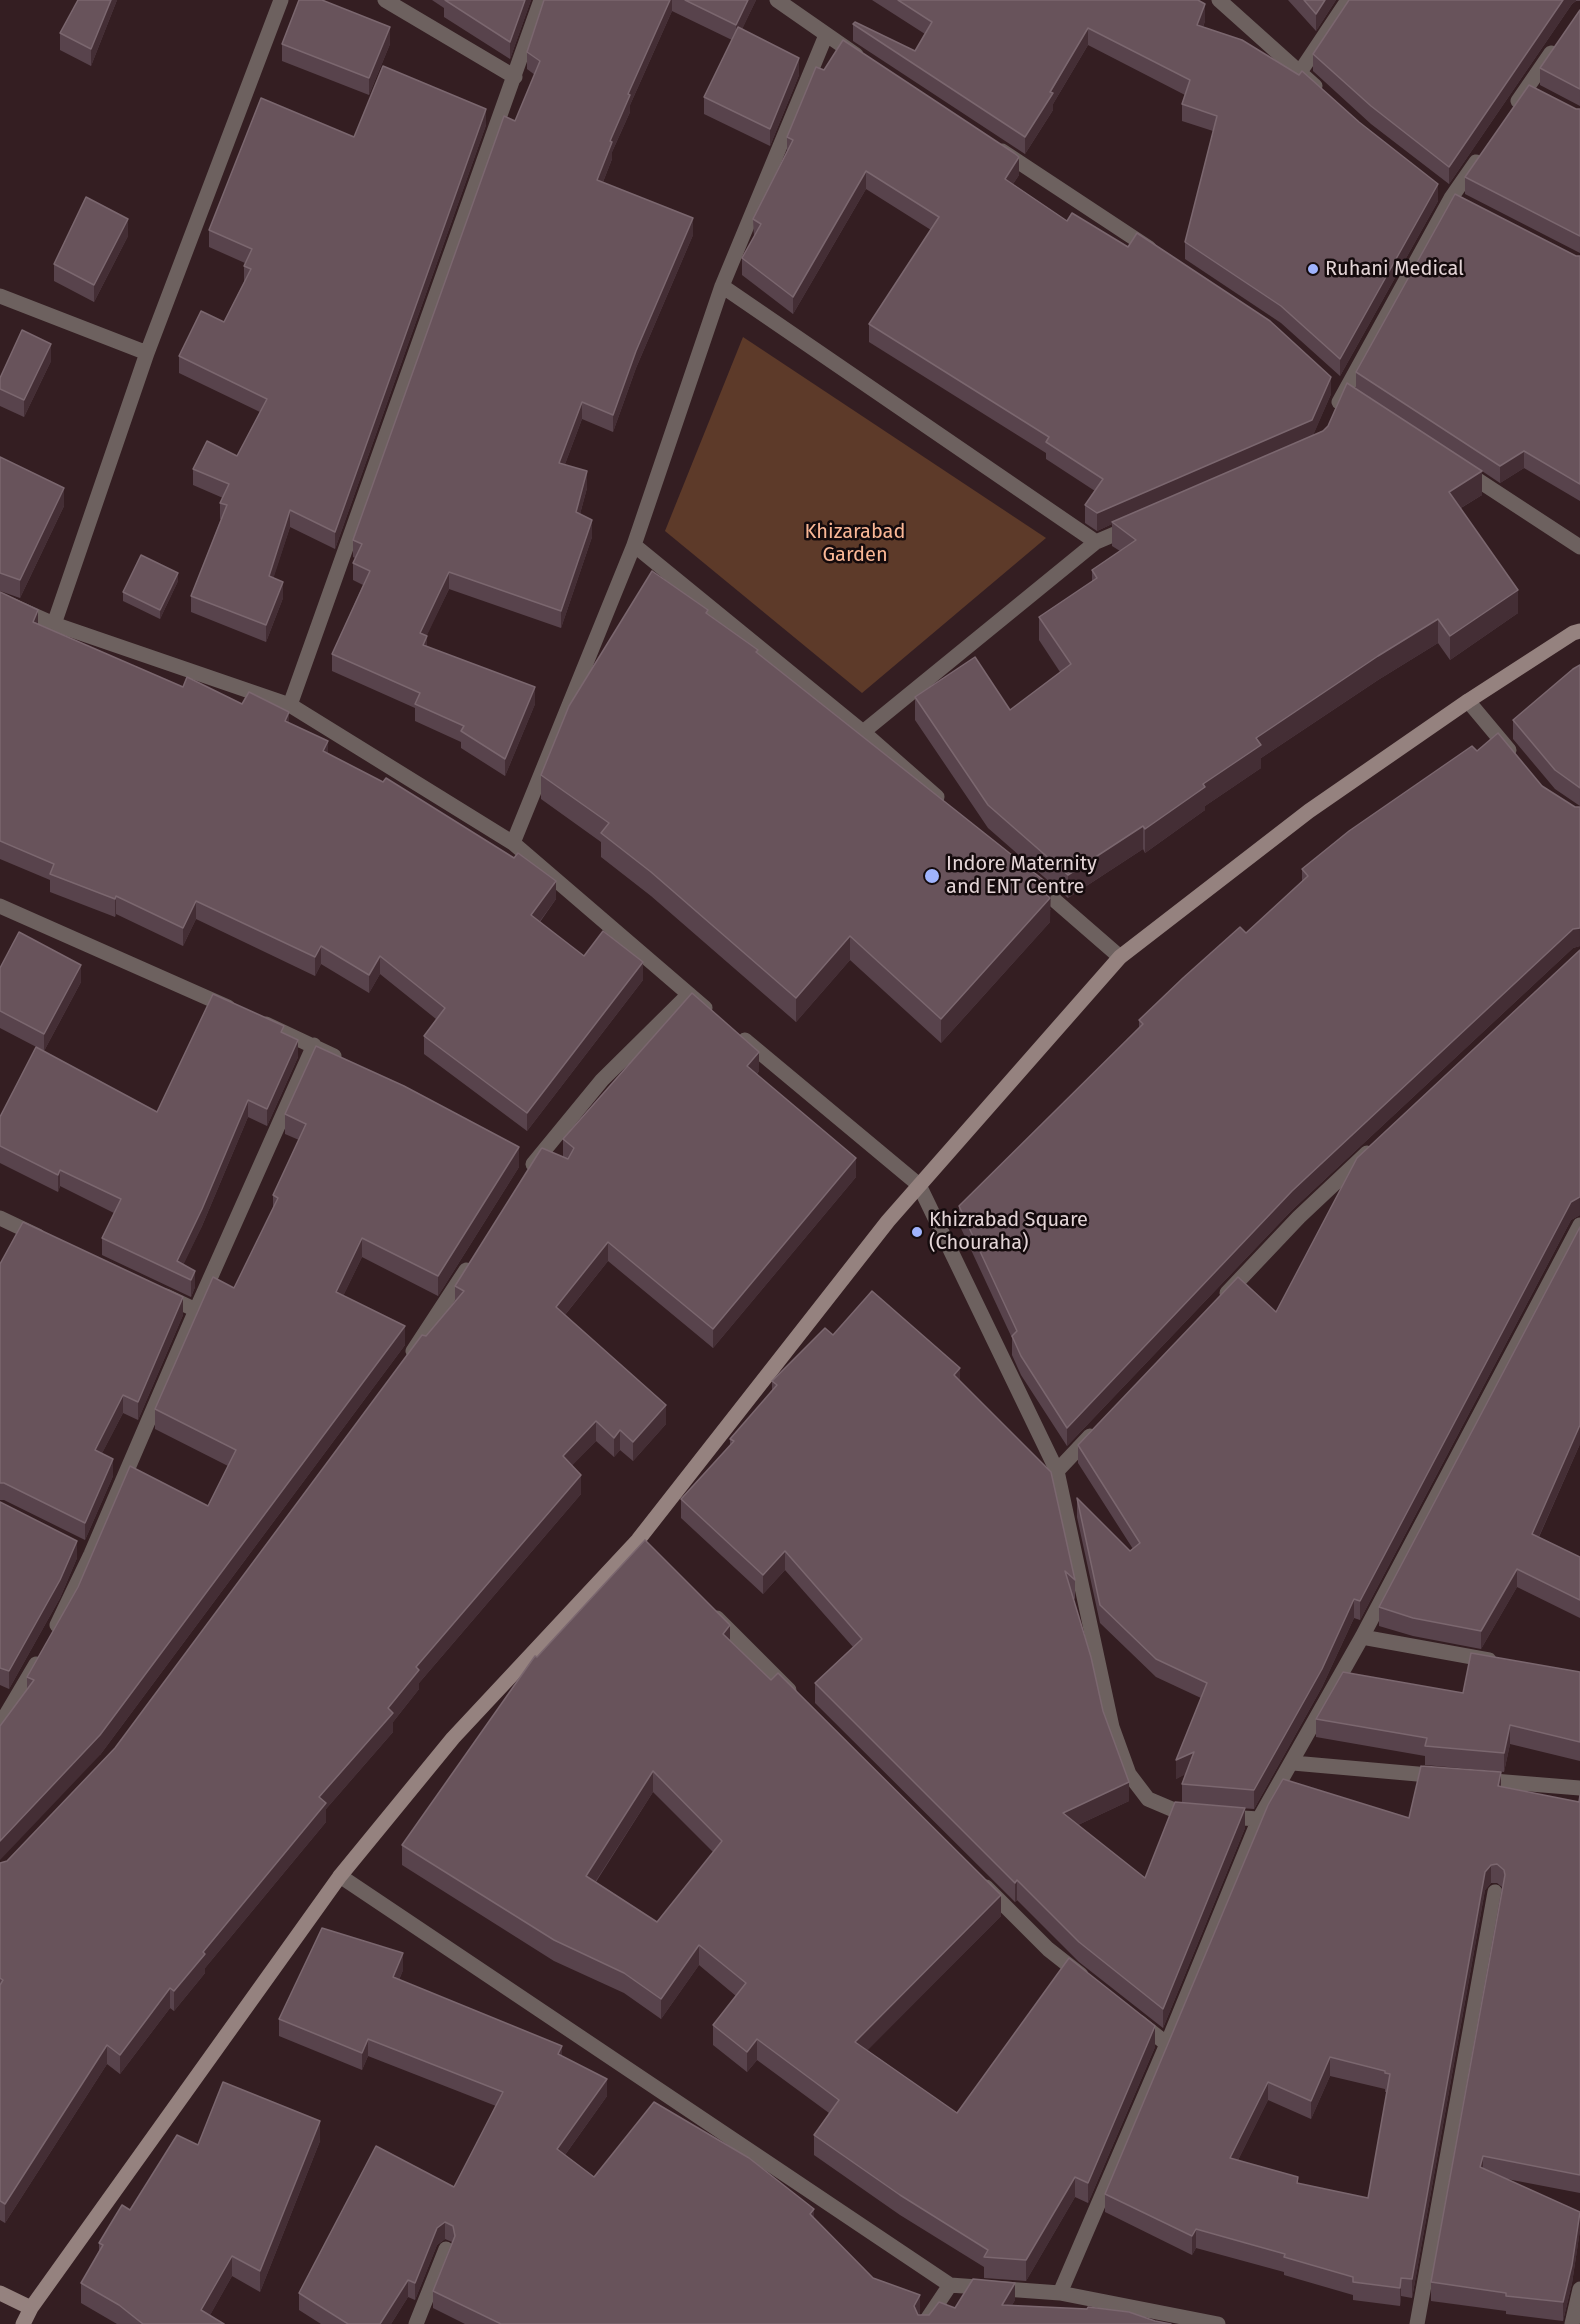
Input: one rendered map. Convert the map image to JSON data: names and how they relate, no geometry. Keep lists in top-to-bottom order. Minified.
{"parks":["Khizarabad Garden"],"places":["Ruhani Medical","Indore Maternity and ENT Centre","Khizrabad Square (Chouraha)"]}
